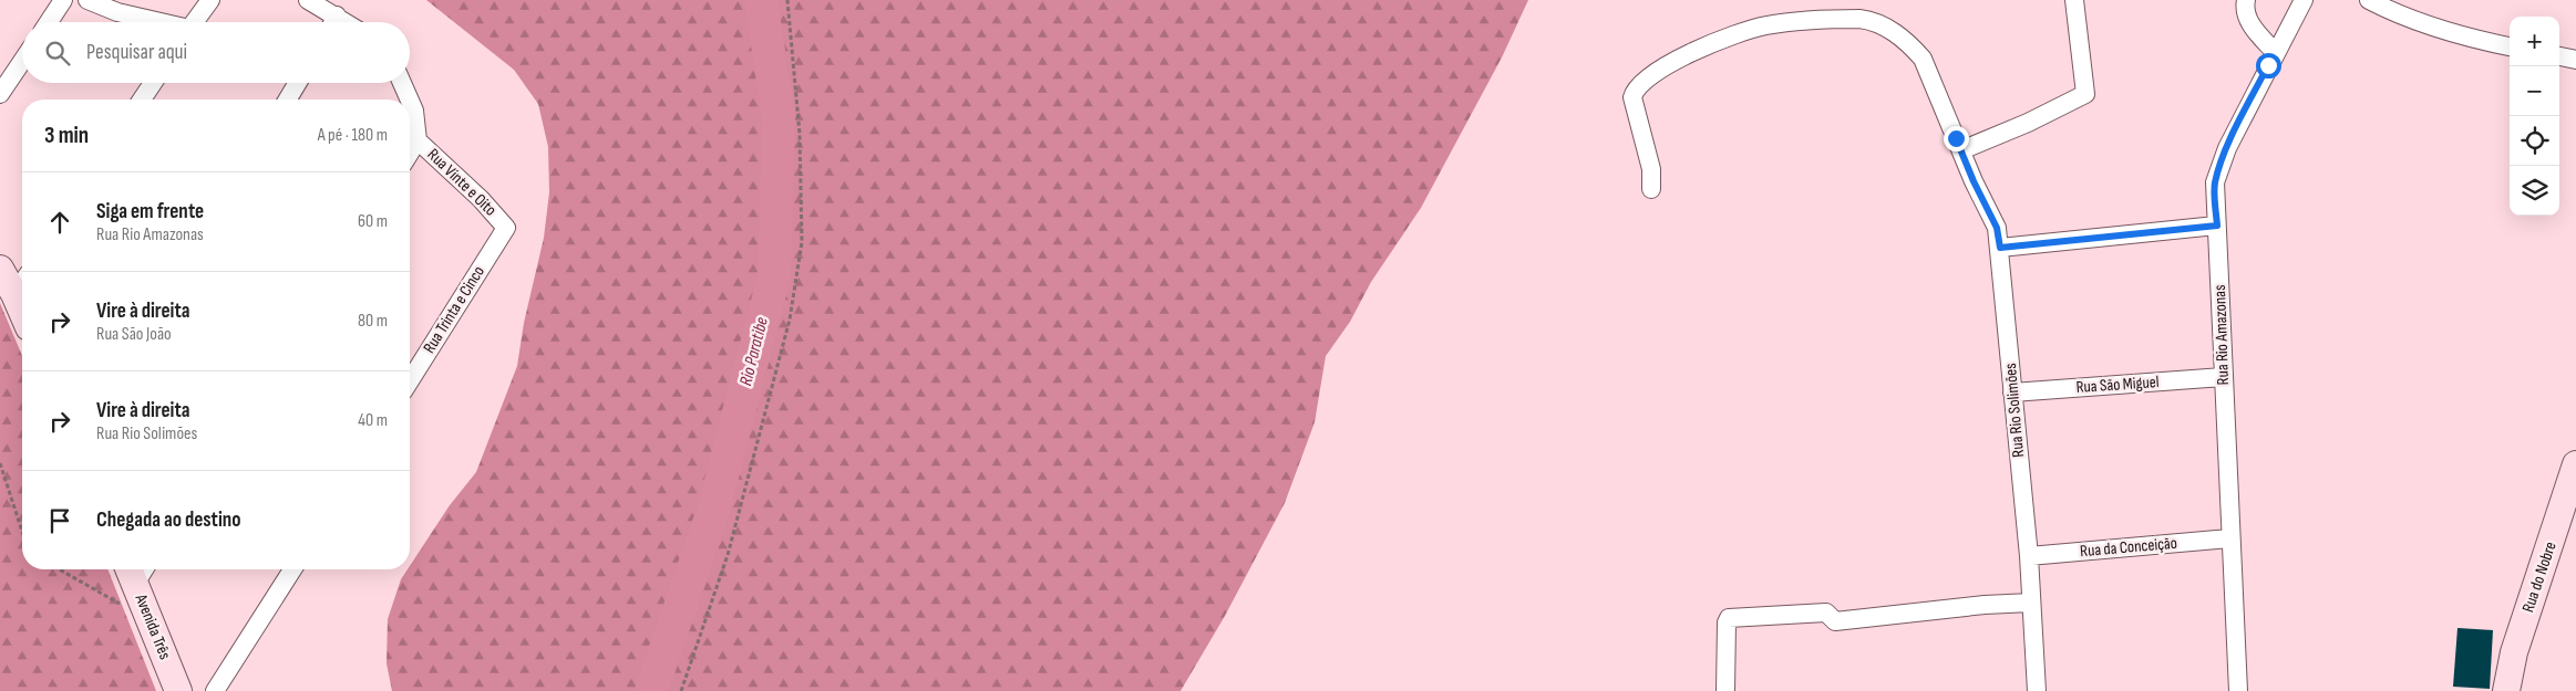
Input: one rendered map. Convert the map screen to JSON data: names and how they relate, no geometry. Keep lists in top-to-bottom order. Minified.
{"streets":{"main road":["Rua do Nobre","Avenida Três"],"street":["Rua Vinte e Oito","Rua Trinta e Cinco","Rua Rio Amazonas","Rua São Miguel","Rua Rio Solimões","Rua da Conceição"]},"crossings":[["Rua Vinte e Oito","Rua Trinta e Cinco"],["Rua Rio Amazonas","Rua São Miguel"],["Rua Rio Amazonas","Rua da Conceição"],["Rua São Miguel","Rua Rio Solimões"],["Rua Rio Solimões","Rua da Conceição"]],"water":["Rio Paratibe"],"page":{"map_buttons":["+","−"],"search":"Pesquisar aqui","heading":["3 min","A pé · 180 m"],"list":[["Siga em frente","Rua Rio Amazonas","60 m"],["Vire à direita","Rua São João","80 m"],["Vire à direita","Rua Rio Solimões","40 m"],"Chegada ao destino"]}}
